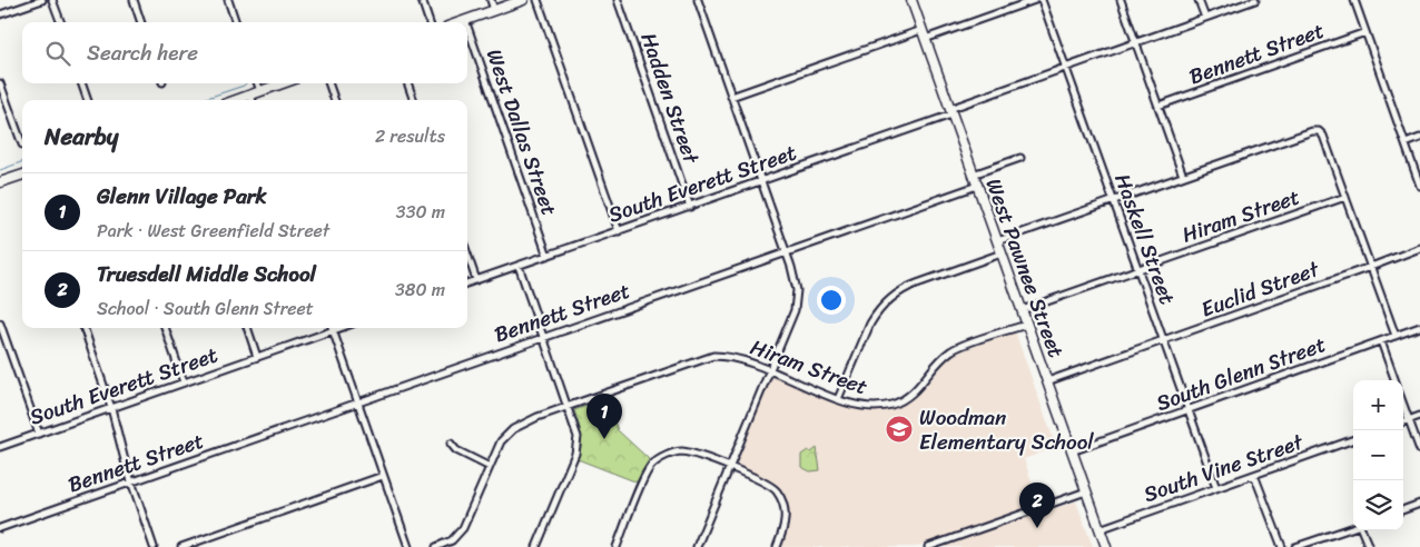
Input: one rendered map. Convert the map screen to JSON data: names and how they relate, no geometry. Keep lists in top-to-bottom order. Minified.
{"streets":{"main road":["West Pawnee Street"],"street":["Bennett Street","Hadden Street","West Dallas Street","South Everett Street","Hiram Street","Haskell Street","Euclid Street","South Glenn Street","South Vine Street"]},"crossings":[["Bennett Street","West Pawnee Street"],["Hadden Street","South Everett Street"],["West Dallas Street","South Everett Street"],["South Everett Street","Haskell Street"],["South Everett Street","West Pawnee Street"],["Hiram Street","Haskell Street"],["Hiram Street","West Pawnee Street"],["Haskell Street","Euclid Street"],["Haskell Street","South Glenn Street"],["Haskell Street","South Vine Street"],["West Pawnee Street","Euclid Street"],["West Pawnee Street","South Glenn Street"],["West Pawnee Street","South Vine Street"]],"places":{"school or university":["Woodman Elementary School"]},"page":{"search":"Search here","heading":["Nearby","2 results"],"list":[{"mark":"1","name":"Glenn Village Park","note":"Park · West Greenfield Street","value":"330 m"},{"mark":"2","name":"Truesdell Middle School","note":"School · South Glenn Street","value":"380 m"}],"map_buttons":["+","−"],"pins":["1","2"]}}
